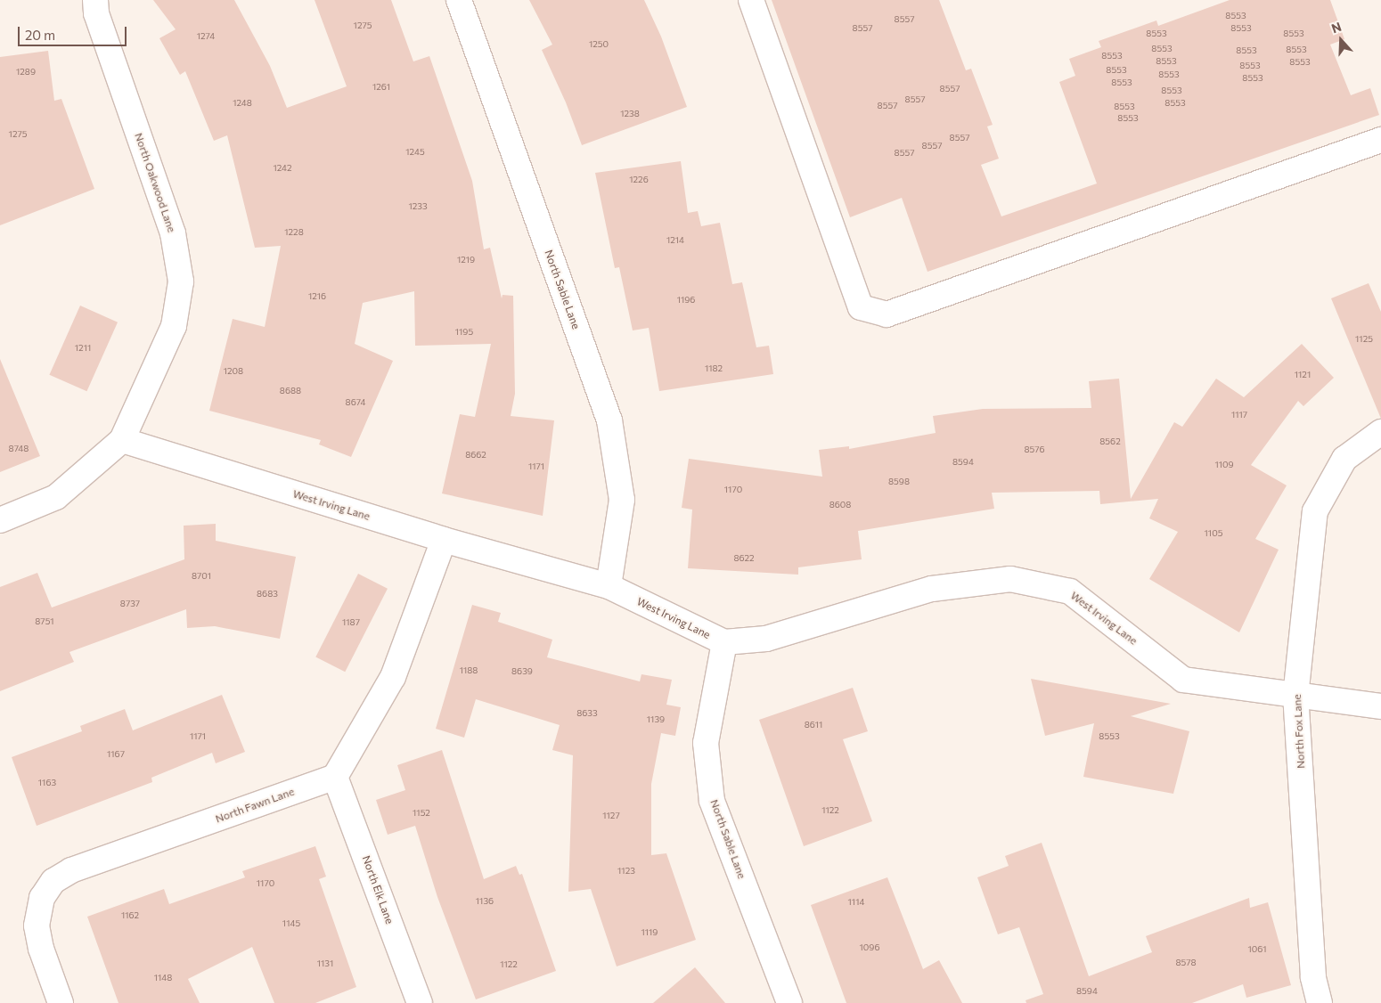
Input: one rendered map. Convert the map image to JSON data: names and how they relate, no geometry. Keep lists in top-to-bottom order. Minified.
{"streets":{"street":["North Oakwood Lane","North Sable Lane","West Irving Lane","North Fox Lane","North Fawn Lane","North Elk Lane"]},"crossings":[["North Oakwood Lane","West Irving Lane"],["North Sable Lane","West Irving Lane"],["West Irving Lane","North Fox Lane"],["North Fawn Lane","North Elk Lane"]],"house_numbers":["8553","8557","1275","8557","8553","8553","8553","1274","1250","8553","8553","8553","8553","8553","8553","8553","8553","1289","8553","8553","8553","1261","8557","8553","8557","1248","8553","8557","8553","1238","8553","1275","8557","8557","1245","8557","1242","1226","1233","1228","1214","1219","1216","1196","1195","1125","1211","1182","1208","1121","8688","8674","1117","8562","8748","8576","8662","8594","1109","1171","8598","1170","8608","1105","8622","8701","8683","8737","8751","1187","1188","8639","8633","1139","8611","1171","8553","1167","1163","1122","1152","1127","1123","1170","1136","1114","1162","1145","1119","1096","1061","8578","1131","1122","1148","8594"],"scale_bar":"20 m","north":"top"}
